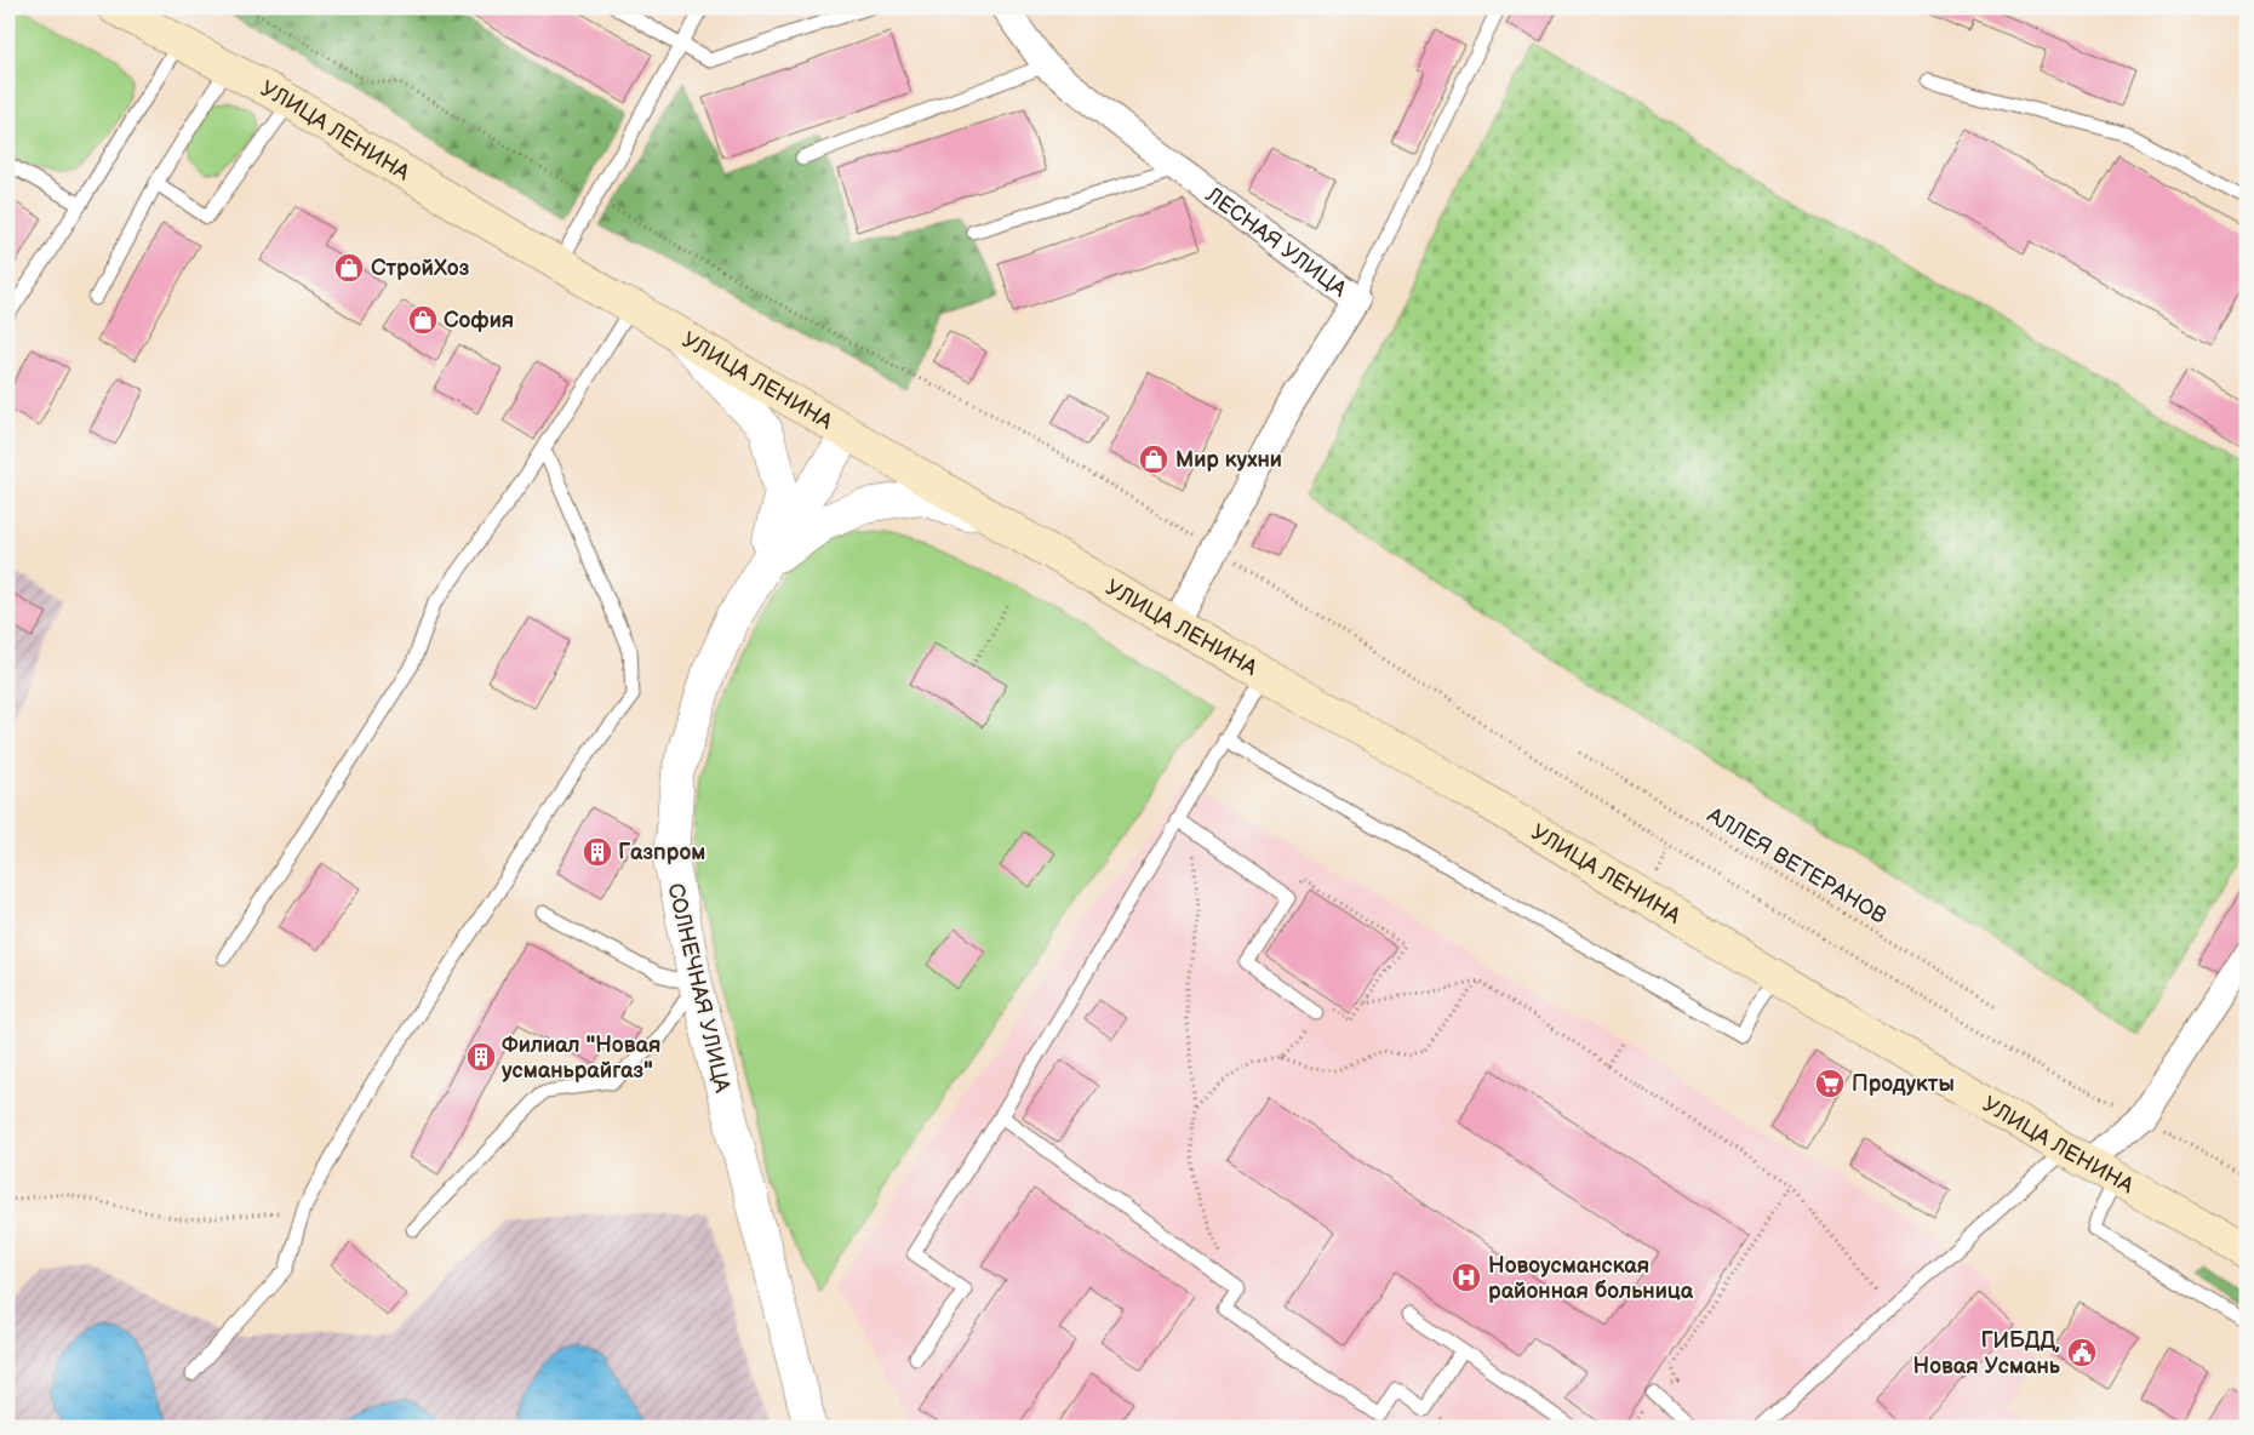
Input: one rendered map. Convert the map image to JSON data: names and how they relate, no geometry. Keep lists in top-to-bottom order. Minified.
{"streets":{"main road":["УЛИЦА ЛЕНИНА"],"street":["ЛЕСНАЯ УЛИЦА","СОЛНЕЧНАЯ УЛИЦА"],"path":["АЛЛЕЯ ВЕТЕРАНОВ"]},"crossings":[["УЛИЦА ЛЕНИНА","ЛЕСНАЯ УЛИЦА"],["УЛИЦА ЛЕНИНА","СОЛНЕЧНАЯ УЛИЦА"]],"places":{"shop":["СтройХоз","София","Мир кухни"],"building":["Газпром","Филиал \"Новая усманьрайгаз\""],"supermarket":["Продукты"],"hospital":["Новоусманская районная больница"],"public building":["ГИБДД, Новая Усмань"]}}
